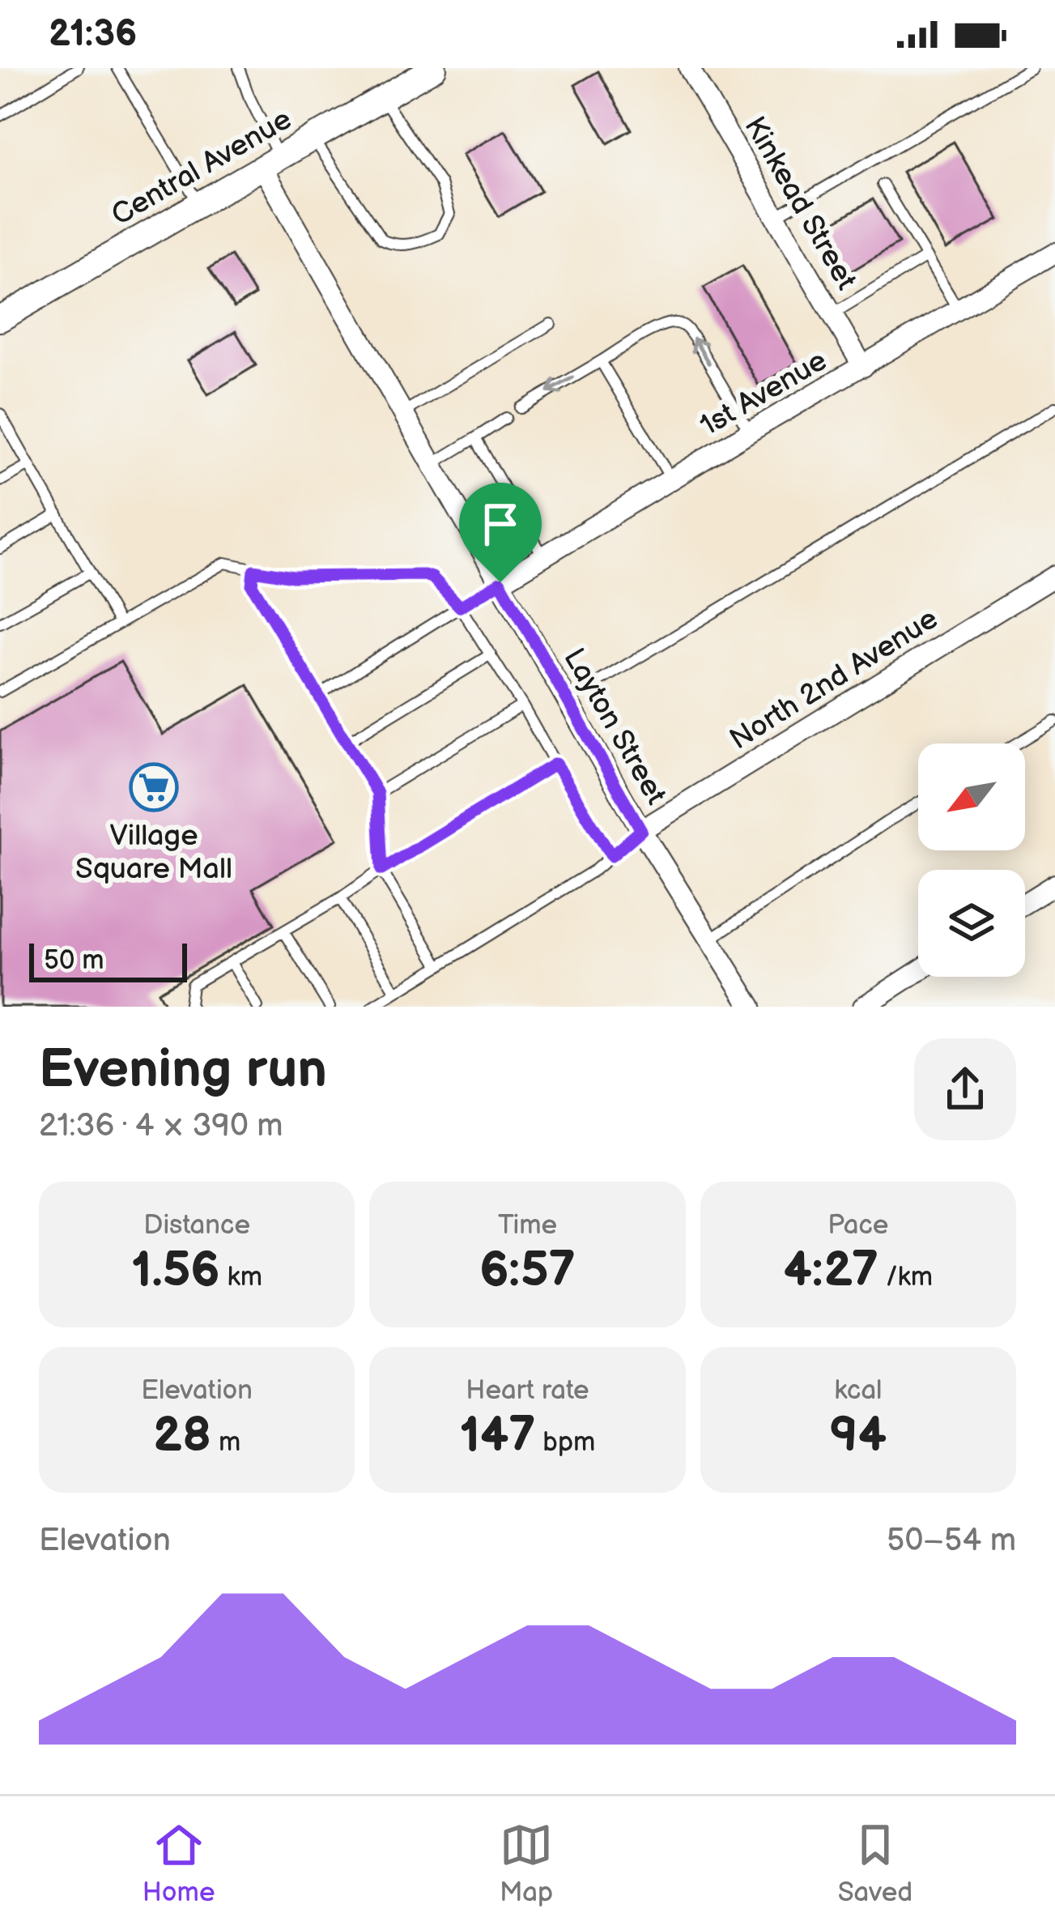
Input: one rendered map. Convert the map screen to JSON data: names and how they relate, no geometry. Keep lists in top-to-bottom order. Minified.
{"streets":{"street":["Central Avenue","Kinkead Street","1st Avenue","North 2nd Avenue","Layton Street"]},"crossings":[["Central Avenue","Layton Street"],["Kinkead Street","1st Avenue"],["1st Avenue","Layton Street"],["North 2nd Avenue","Layton Street"]],"places":{"supermarket":["Village Square Mall"]},"scale_bar":"50 m","north":"bottom left","page":{"status":"21:36","scale":"50 m","heading":["Evening run","21:36 · 4 × 390 m"],"stats":[["Distance","1.56 km"],["Time","6:57"],["Pace","4:27 /km"],["Elevation","28 m"],["Heart rate","147 bpm"],["kcal","94"]],"chart":["Elevation","50–54 m"],"tabs":["Home","Map","Saved"]}}
